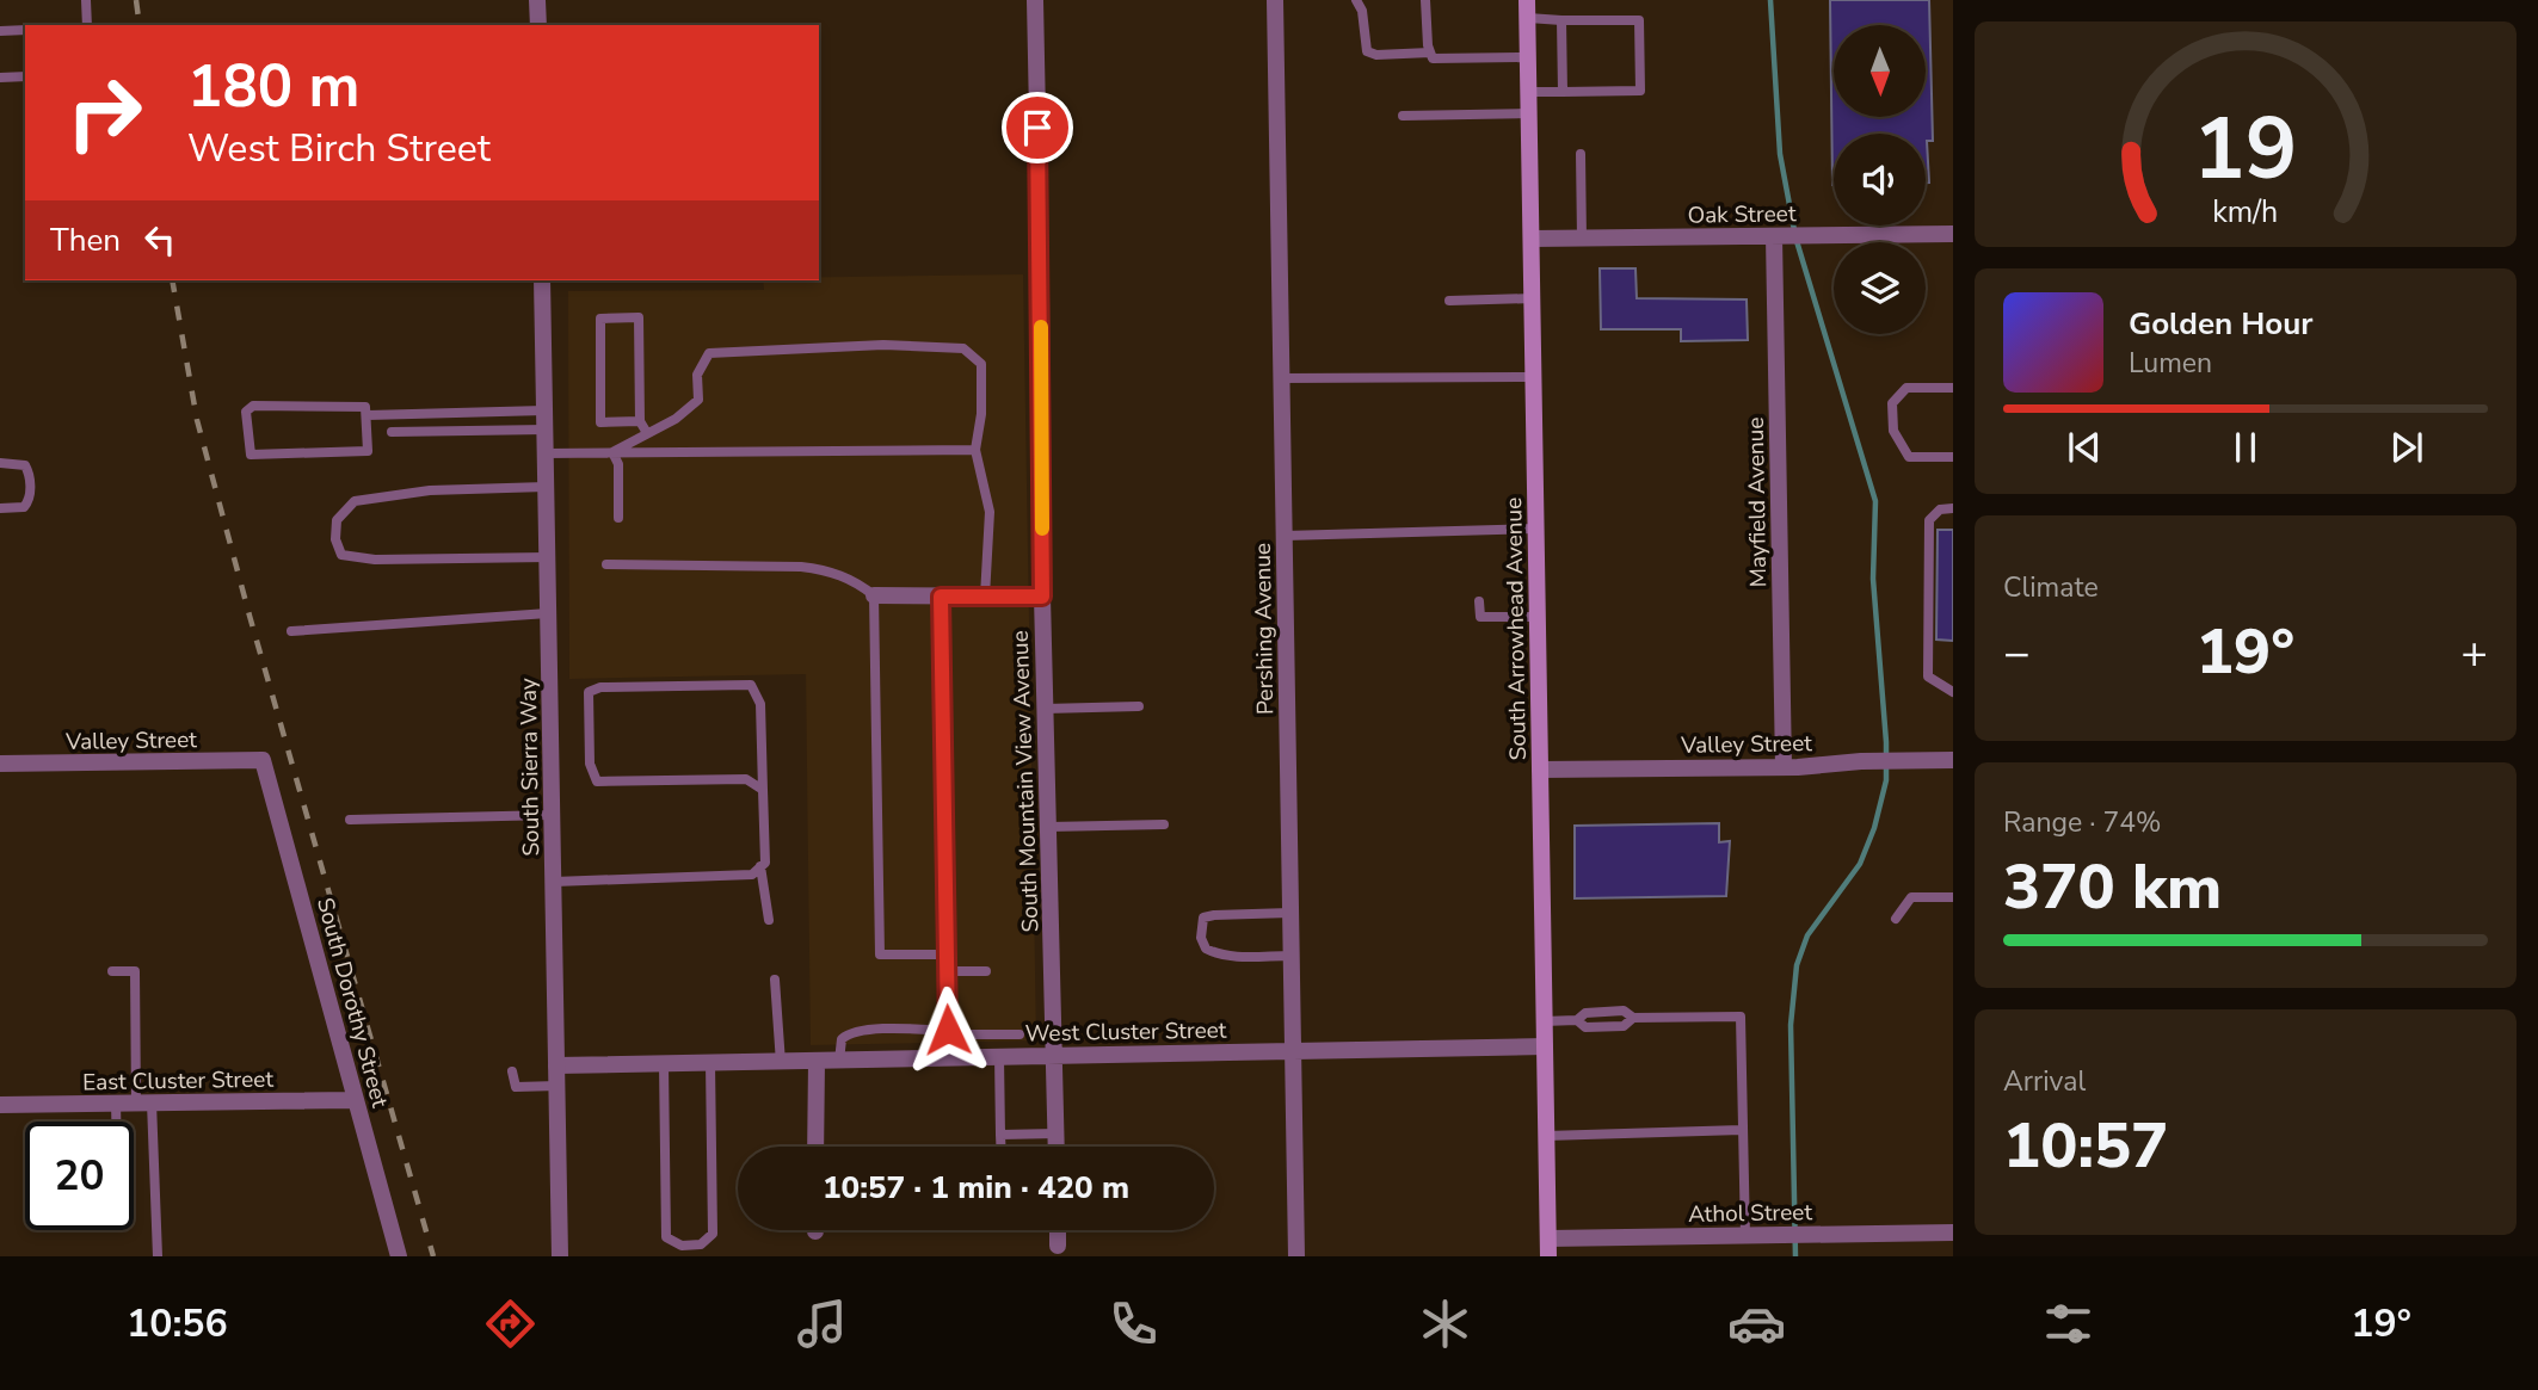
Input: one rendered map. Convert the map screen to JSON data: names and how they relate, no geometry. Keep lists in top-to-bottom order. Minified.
{"streets":{"main road":["South Arrowhead Avenue"],"street":["Oak Street","Mayfield Avenue","Pershing Avenue","Valley Street","South Sierra Way","South Mountain View Avenue","South Dorothy Street","West Cluster Street","East Cluster Street","Athol Street"]},"crossings":[["Oak Street","Mayfield Avenue"],["Oak Street","South Arrowhead Avenue"],["Mayfield Avenue","Valley Street"],["Pershing Avenue","West Cluster Street"],["South Arrowhead Avenue","Valley Street"],["South Arrowhead Avenue","West Cluster Street"],["South Arrowhead Avenue","Athol Street"],["Valley Street","South Dorothy Street"],["South Sierra Way","West Cluster Street"],["South Mountain View Avenue","West Cluster Street"],["South Dorothy Street","East Cluster Street"]],"north":"bottom","page":{"turn":["180 m","West Birch Street"],"then":"Then","song":["Golden Hour","Lumen"],"tile":["Climate",["Range · 74%","370 km"],["Arrival","10:57"]],"heat":["−","19°","+"],"limit":"20","trip":"10:57 · 1 min · 420 m","tabs":["10:56","19°"],"gauge":["19","km/h"]}}
